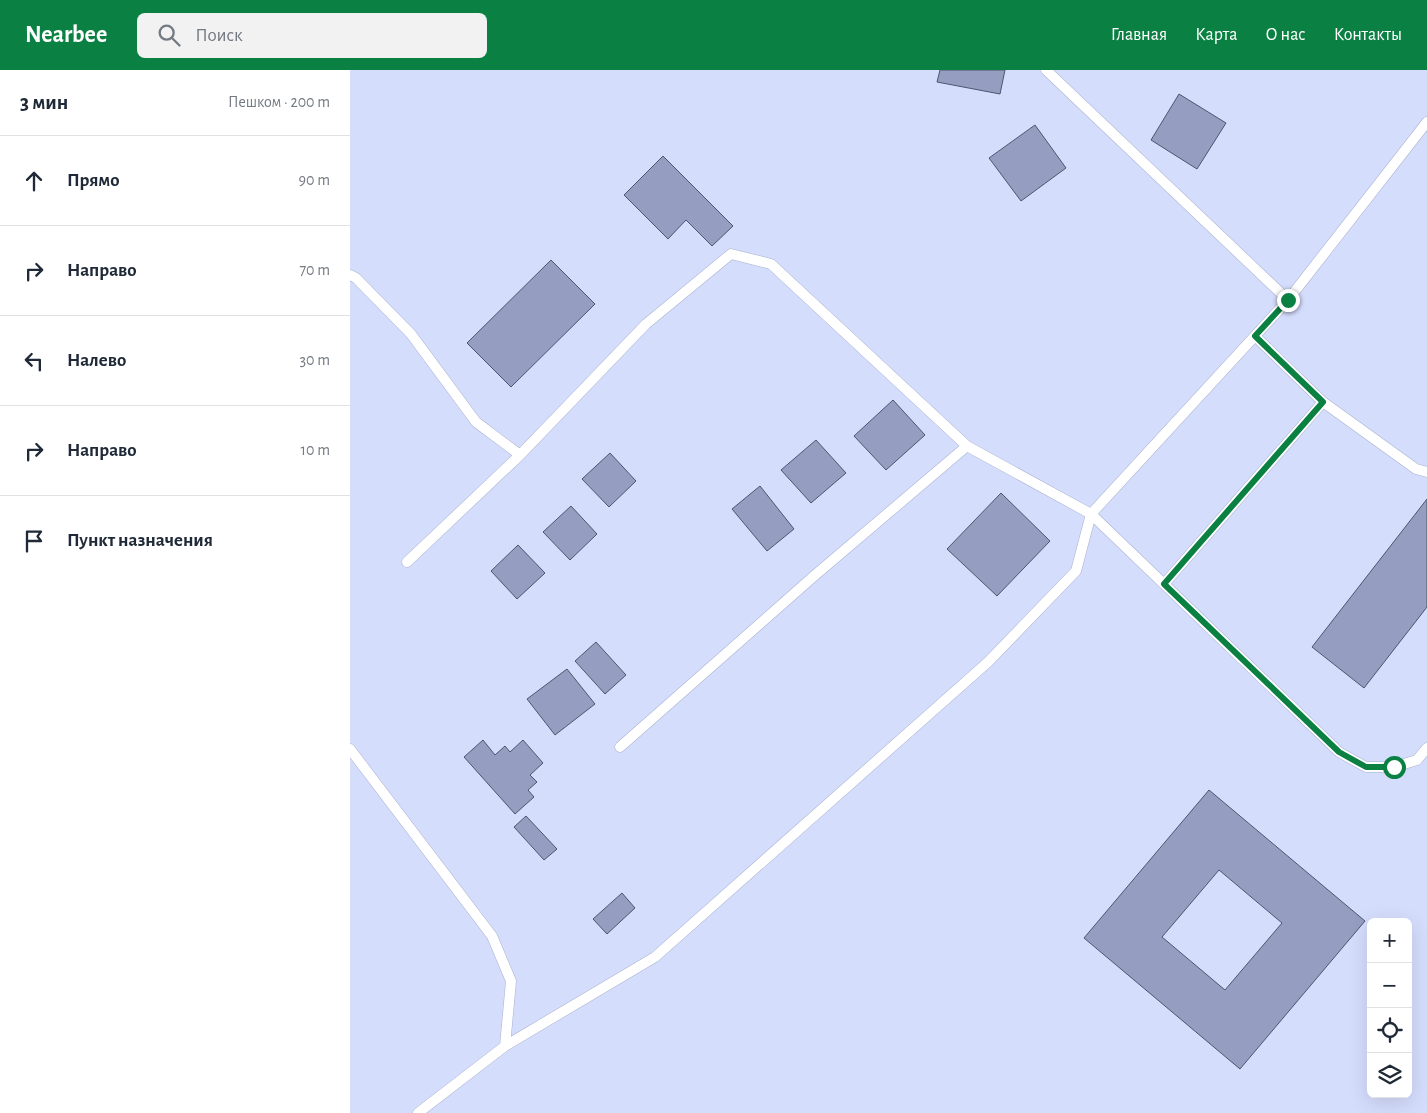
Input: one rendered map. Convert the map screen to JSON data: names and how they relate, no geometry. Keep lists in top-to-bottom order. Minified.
{"page":{"header":"Nearbee","search":"Поиск","nav":["Главная","Карта","О нас","Контакты"],"heading":["3 мин","Пешком · 200 m"],"list":[["Прямо","90 m"],["Направо","70 m"],["Налево","30 m"],["Направо","10 m"],"Пункт назначения"],"map_buttons":["+","−"]}}
